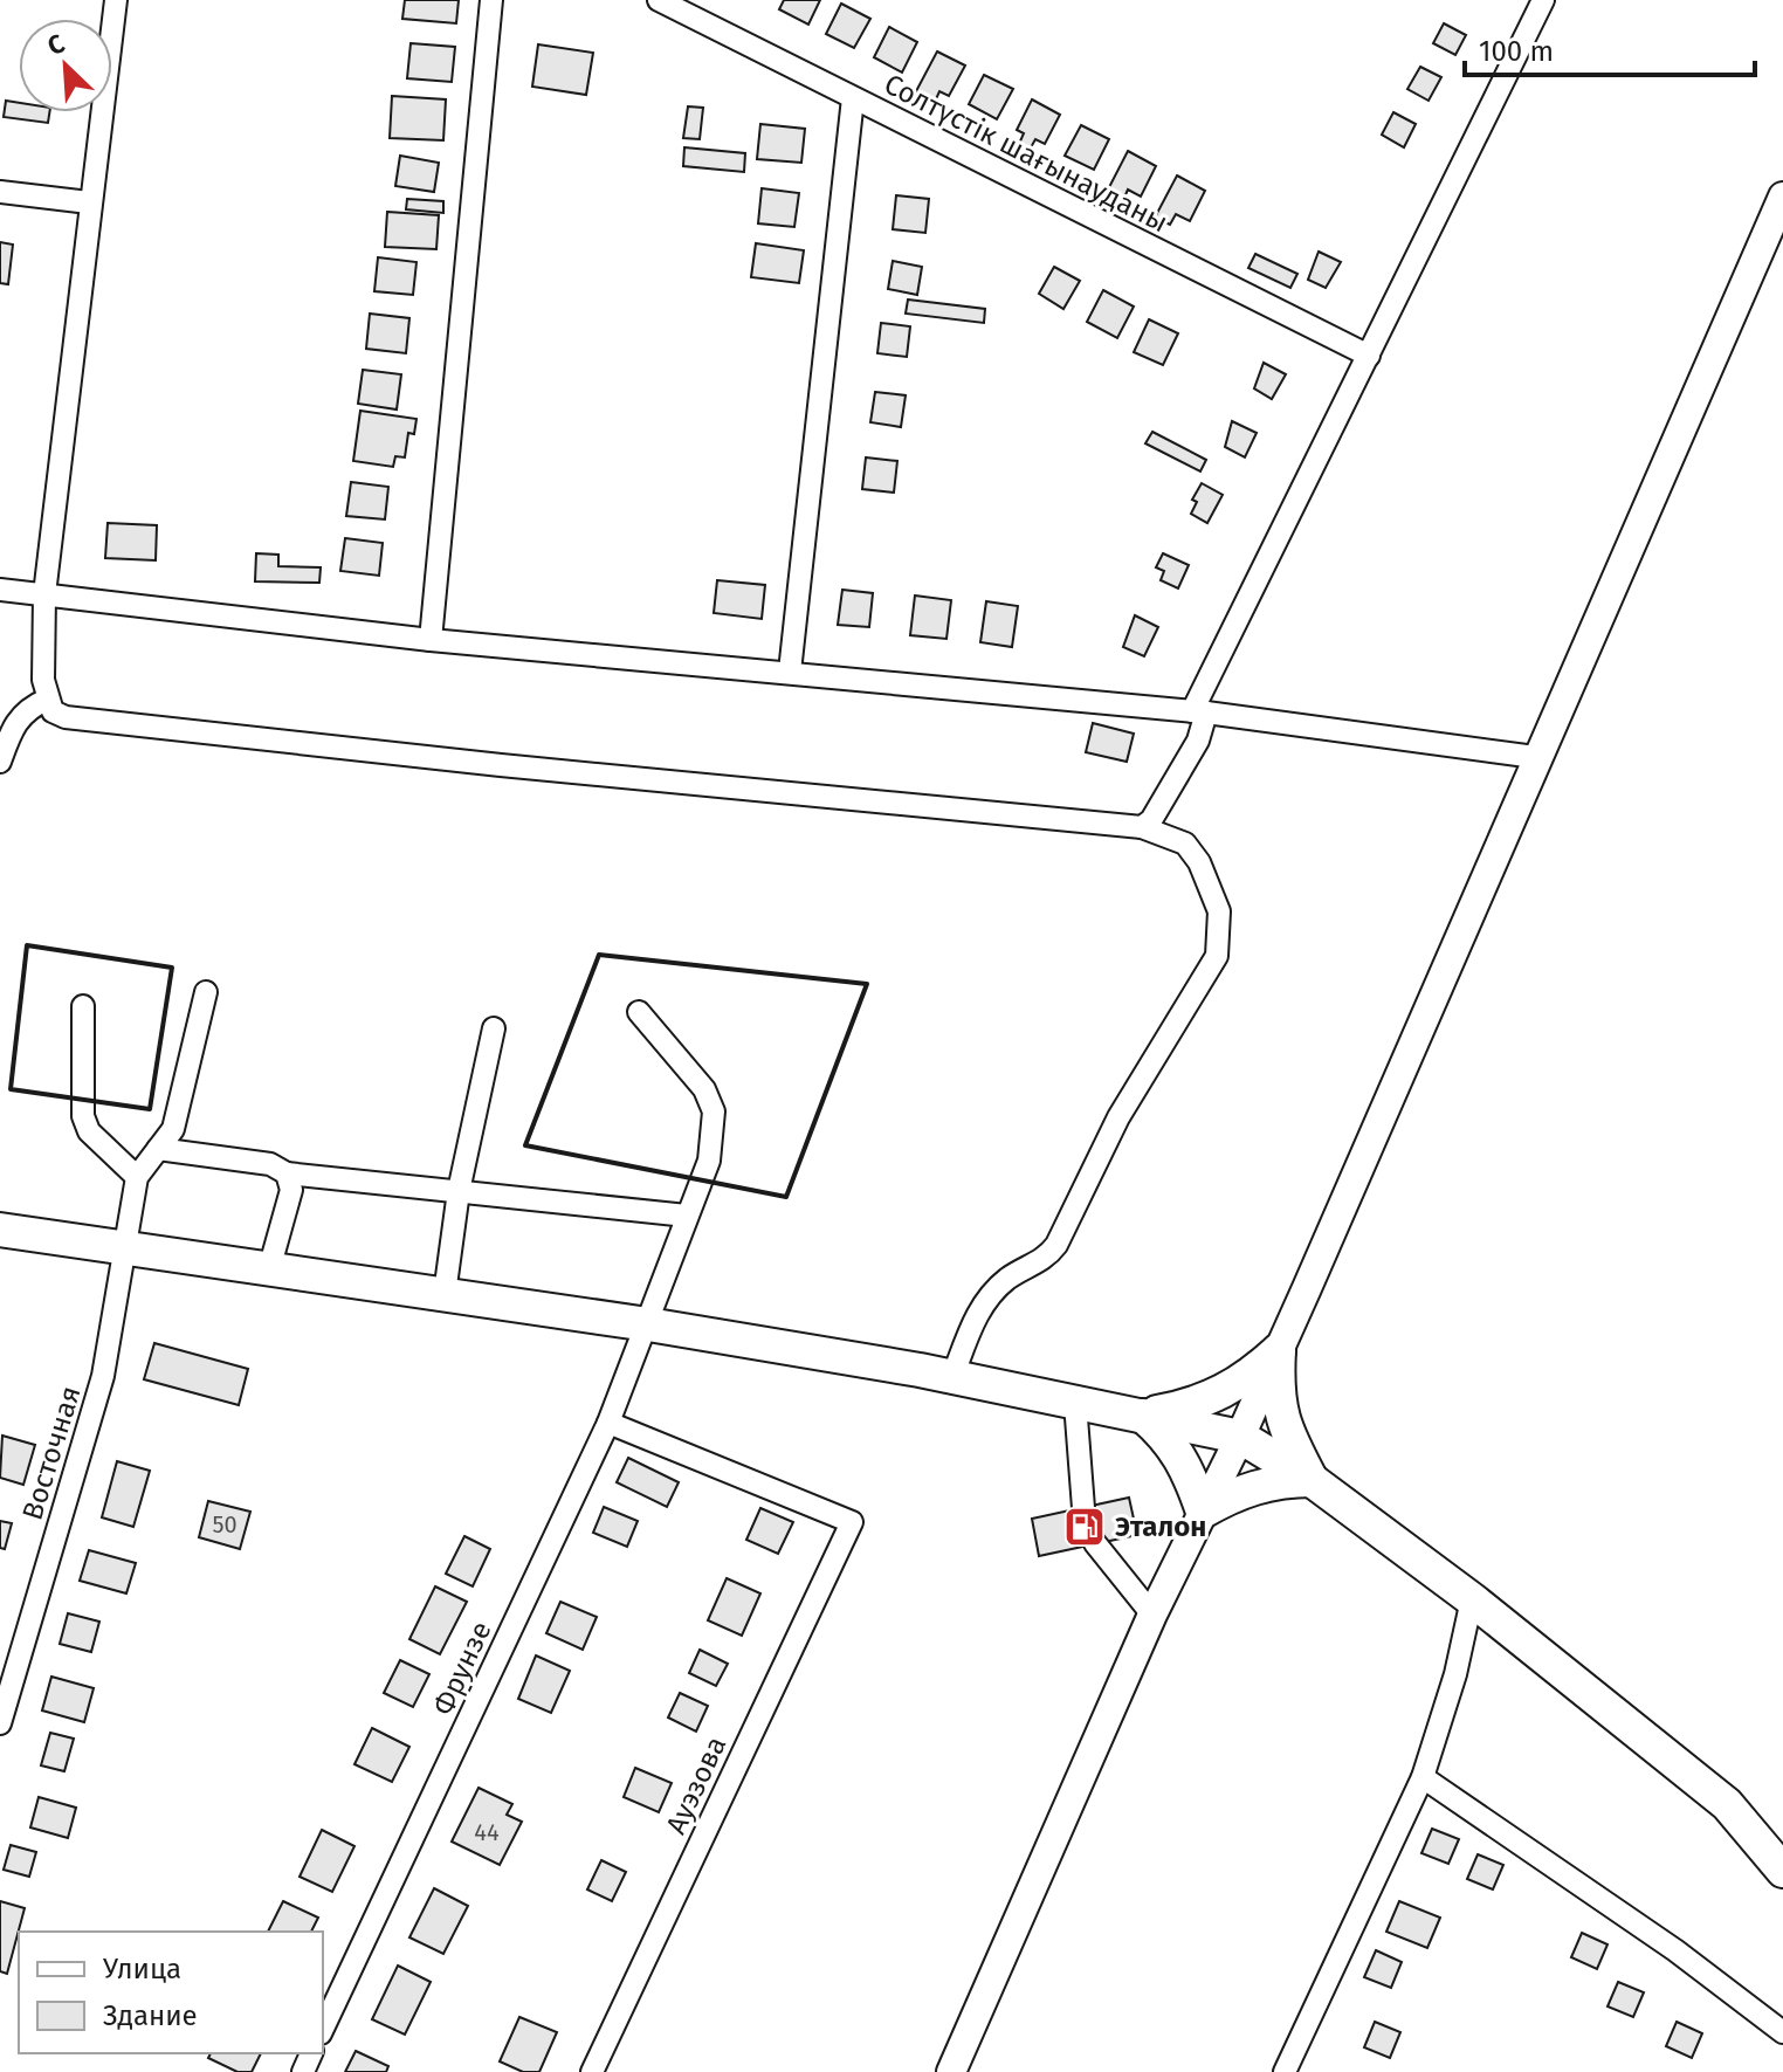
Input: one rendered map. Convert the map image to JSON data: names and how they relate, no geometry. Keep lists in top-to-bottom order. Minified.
{"streets":{"street":["Солтүстік шағынауданы","Восточная","Фрунзе","Ауэзова"]},"crossings":[["Фрунзе","Ауэзова"]],"places":{"fuel station":["Эталон"]},"house_numbers":["50","44"],"legend":["Улица","Здание"],"scale_bar":"100 m","north":"top left"}
